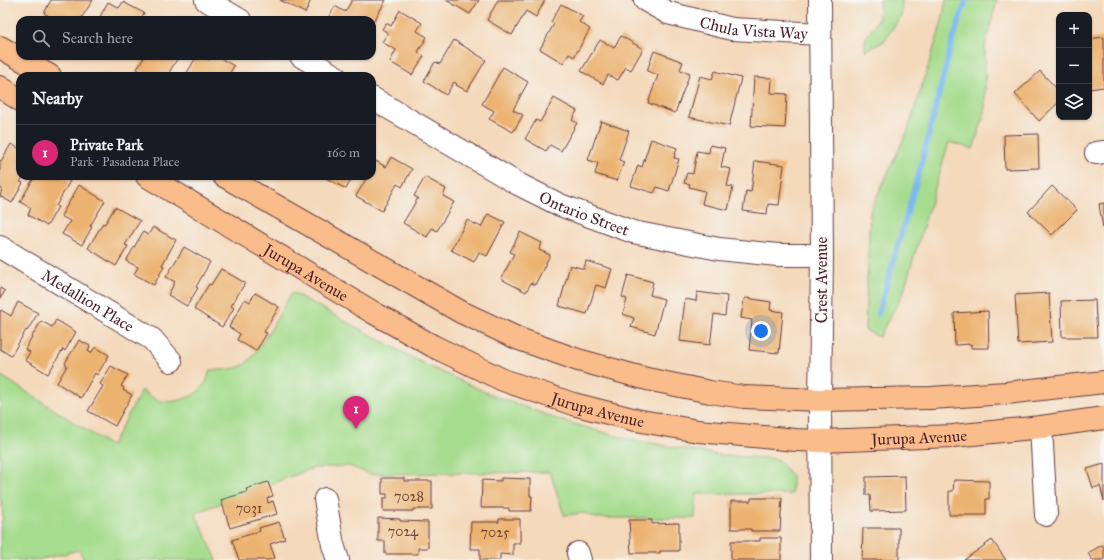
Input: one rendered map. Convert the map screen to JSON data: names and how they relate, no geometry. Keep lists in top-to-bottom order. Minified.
{"streets":{"main road":["Jurupa Avenue"],"street":["Chula Vista Way","Ontario Street","Crest Avenue","Medallion Place"]},"crossings":[["Chula Vista Way","Crest Avenue"],["Ontario Street","Crest Avenue"],["Jurupa Avenue","Crest Avenue"]],"house_numbers":["7028","7031","7024","7025"],"page":{"map_buttons":["+","−"],"search":"Search here","heading":"Nearby","list":[{"mark":"1","name":"Private Park","note":"Park · Pasadena Place","value":"160 m"}],"pins":"1"}}
